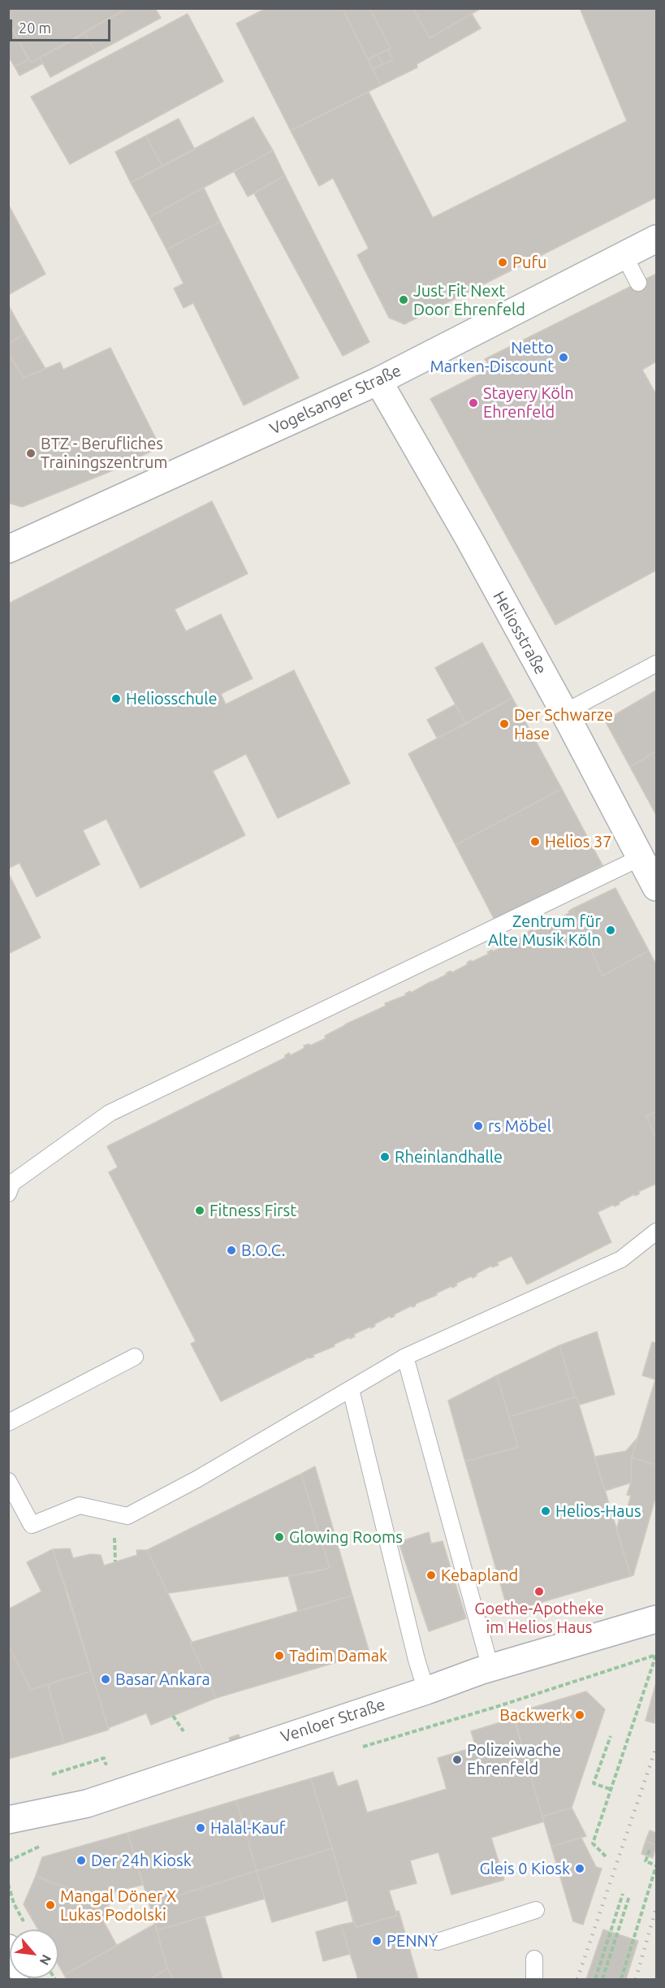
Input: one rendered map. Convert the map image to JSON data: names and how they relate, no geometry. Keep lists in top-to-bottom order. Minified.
{"streets":{"street":["Vogelsanger Straße","Heliosstraße","Venloer Straße"]},"crossings":[["Vogelsanger Straße","Heliosstraße"]],"places":["Pufu","Just Fit Next Door Ehrenfeld","Netto Marken-Discount","Stayery Köln Ehrenfeld","BTZ - Berufliches Trainingszentrum","Heliosschule","Der Schwarze Hase","Helios 37","Zentrum für Alte Musik Köln","rs Möbel","Rheinlandhalle","Fitness First","B.O.C.","Helios-Haus","Glowing Rooms","Kebapland","Goethe-Apotheke im Helios Haus","Tadim Damak","Basar Ankara","Backwerk","Polizeiwache Ehrenfeld","Halal-Kauf","Der 24h Kiosk","Gleis 0 Kiosk","Mangal Döner X Lukas Podolski","PENNY"],"scale_bar":"20 m","north":"bottom right"}
